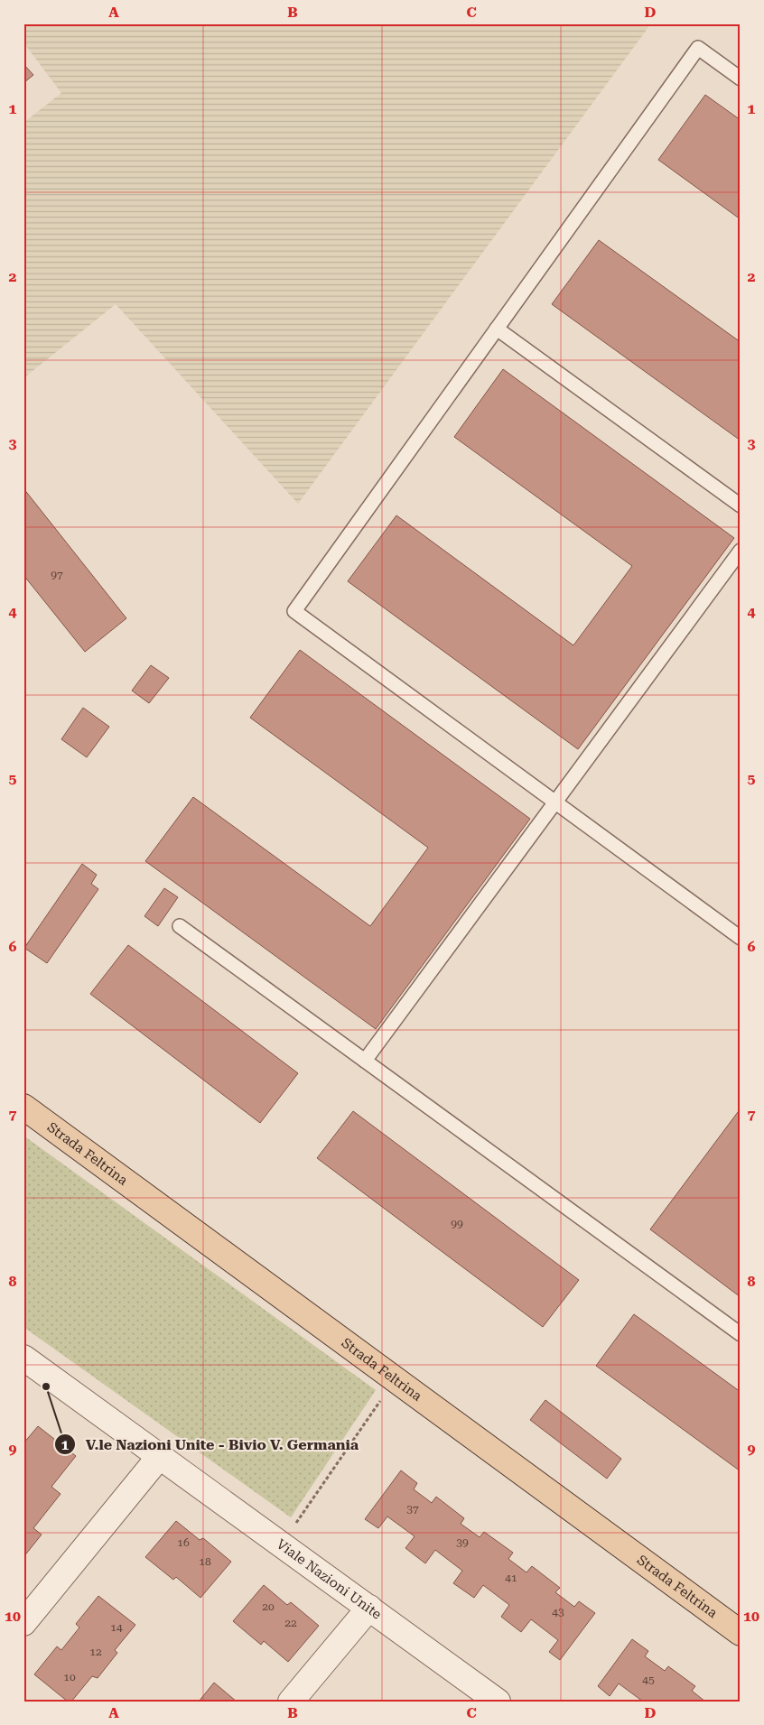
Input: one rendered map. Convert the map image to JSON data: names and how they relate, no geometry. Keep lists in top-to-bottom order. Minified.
{"streets":{"main road":["Strada Feltrina"],"street":["Viale Nazioni Unite"]},"places":["V.le Nazioni Unite - Bivio V. Germania"],"house_numbers":["97","99","37","16","39","18","41","20","43","22","14","12","10","45"],"grid":{"columns":["A","B","C","D"],"rows":["1","2","3","4","5","6","7","8","9","10"]}}
